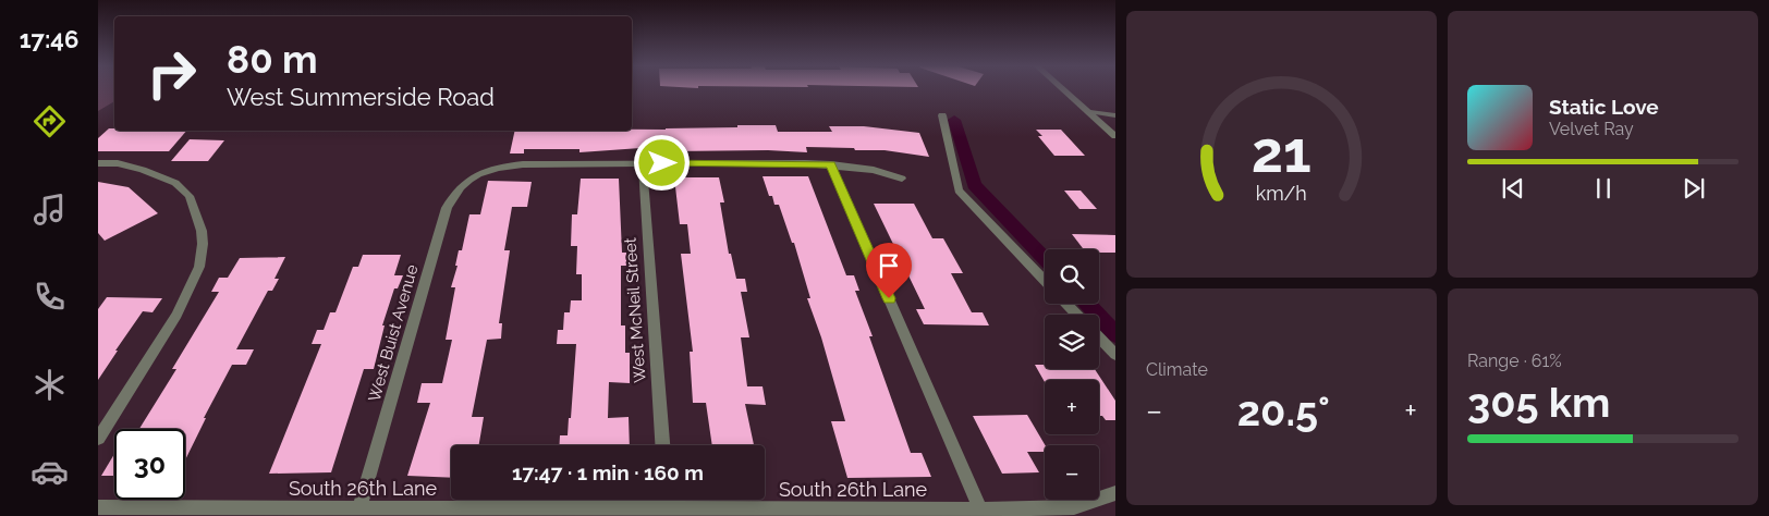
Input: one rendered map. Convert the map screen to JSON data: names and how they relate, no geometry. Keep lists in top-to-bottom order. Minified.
{"streets":{"street":["West McNeil Street","West Buist Avenue","South 26th Lane"]},"crossings":[["West McNeil Street","West Buist Avenue"],["West Buist Avenue","South 26th Lane"]],"page":{"tabs":"17:46","turn":["80 m","West Summerside Road"],"song":["Static Love","Velvet Ray"],"map_buttons":["+","−"],"tile":["Climate",["Range · 61%","305 km"]],"heat":["−","20.5°","+"],"limit":"30","trip":"17:47 · 1 min · 160 m","gauge":["21","km/h"]}}
